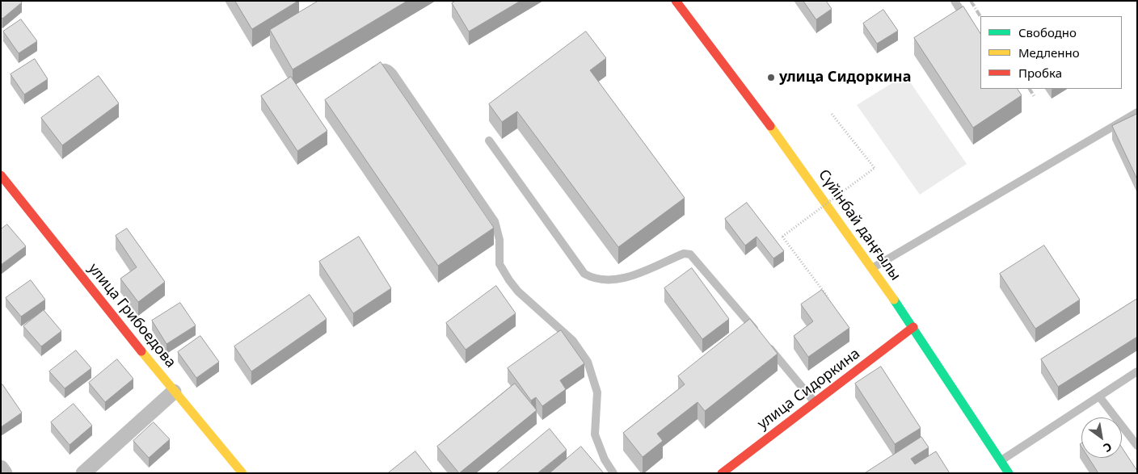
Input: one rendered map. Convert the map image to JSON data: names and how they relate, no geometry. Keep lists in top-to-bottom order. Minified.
{"streets":{"street":["Сүйінбай даңғылы","улица Грибоедова","улица Сидоркина"]},"crossings":[["Сүйінбай даңғылы","улица Сидоркина"]],"places":["улица Сидоркина"],"legend":["Свободно","Медленно","Пробка"],"north":"bottom right"}
